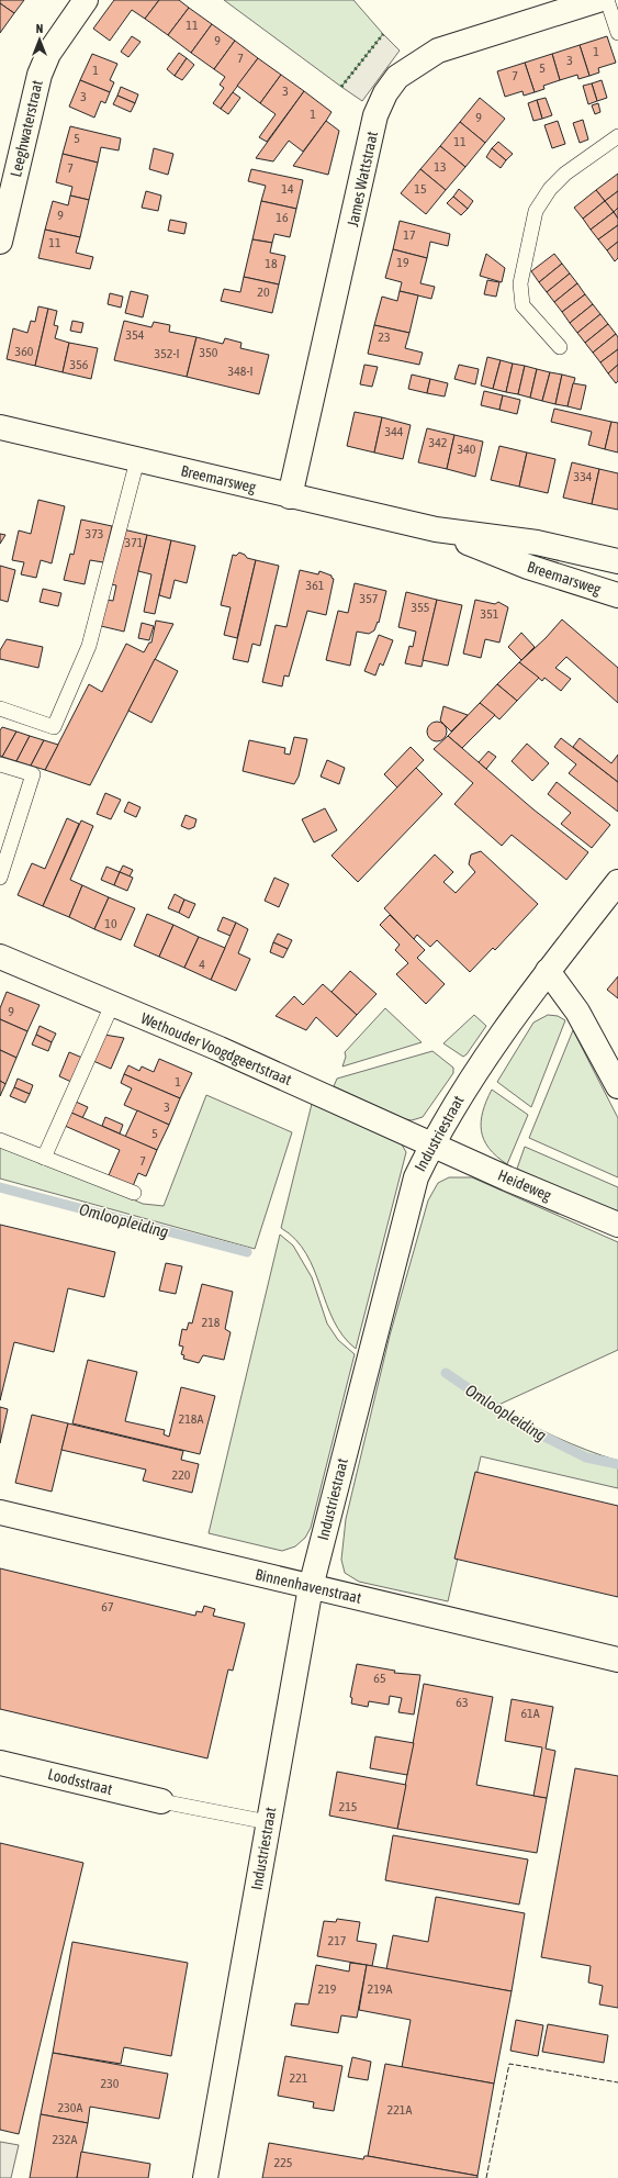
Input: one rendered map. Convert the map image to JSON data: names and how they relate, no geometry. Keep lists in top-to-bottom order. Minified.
{"streets":{"street":["Leeghwaterstraat","James Wattstraat","Breemarsweg","Wethouder Voogdgeertstraat","Industriestraat","Heideweg","Binnenhavenstraat","Loodsstraat"]},"crossings":[["James Wattstraat","Breemarsweg"],["Wethouder Voogdgeertstraat","Industriestraat"],["Wethouder Voogdgeertstraat","Heideweg"],["Industriestraat","Heideweg"],["Industriestraat","Binnenhavenstraat"]],"water":["Omloopleiding"],"house_numbers":["11","9","1","7","3","5","1","7","3","3","1","9","5","11","13","7","14","15","9","16","17","11","19","18","20","354","23","360","350","352-I","356","348-I","344","342","340","334","373","371","361","357","355","351","10","4","9","1","3","5","7","218","218A","220","67","65","63","61A","215","217","219","219A","221","230","230A","221A","232A","225"],"north":"top"}
